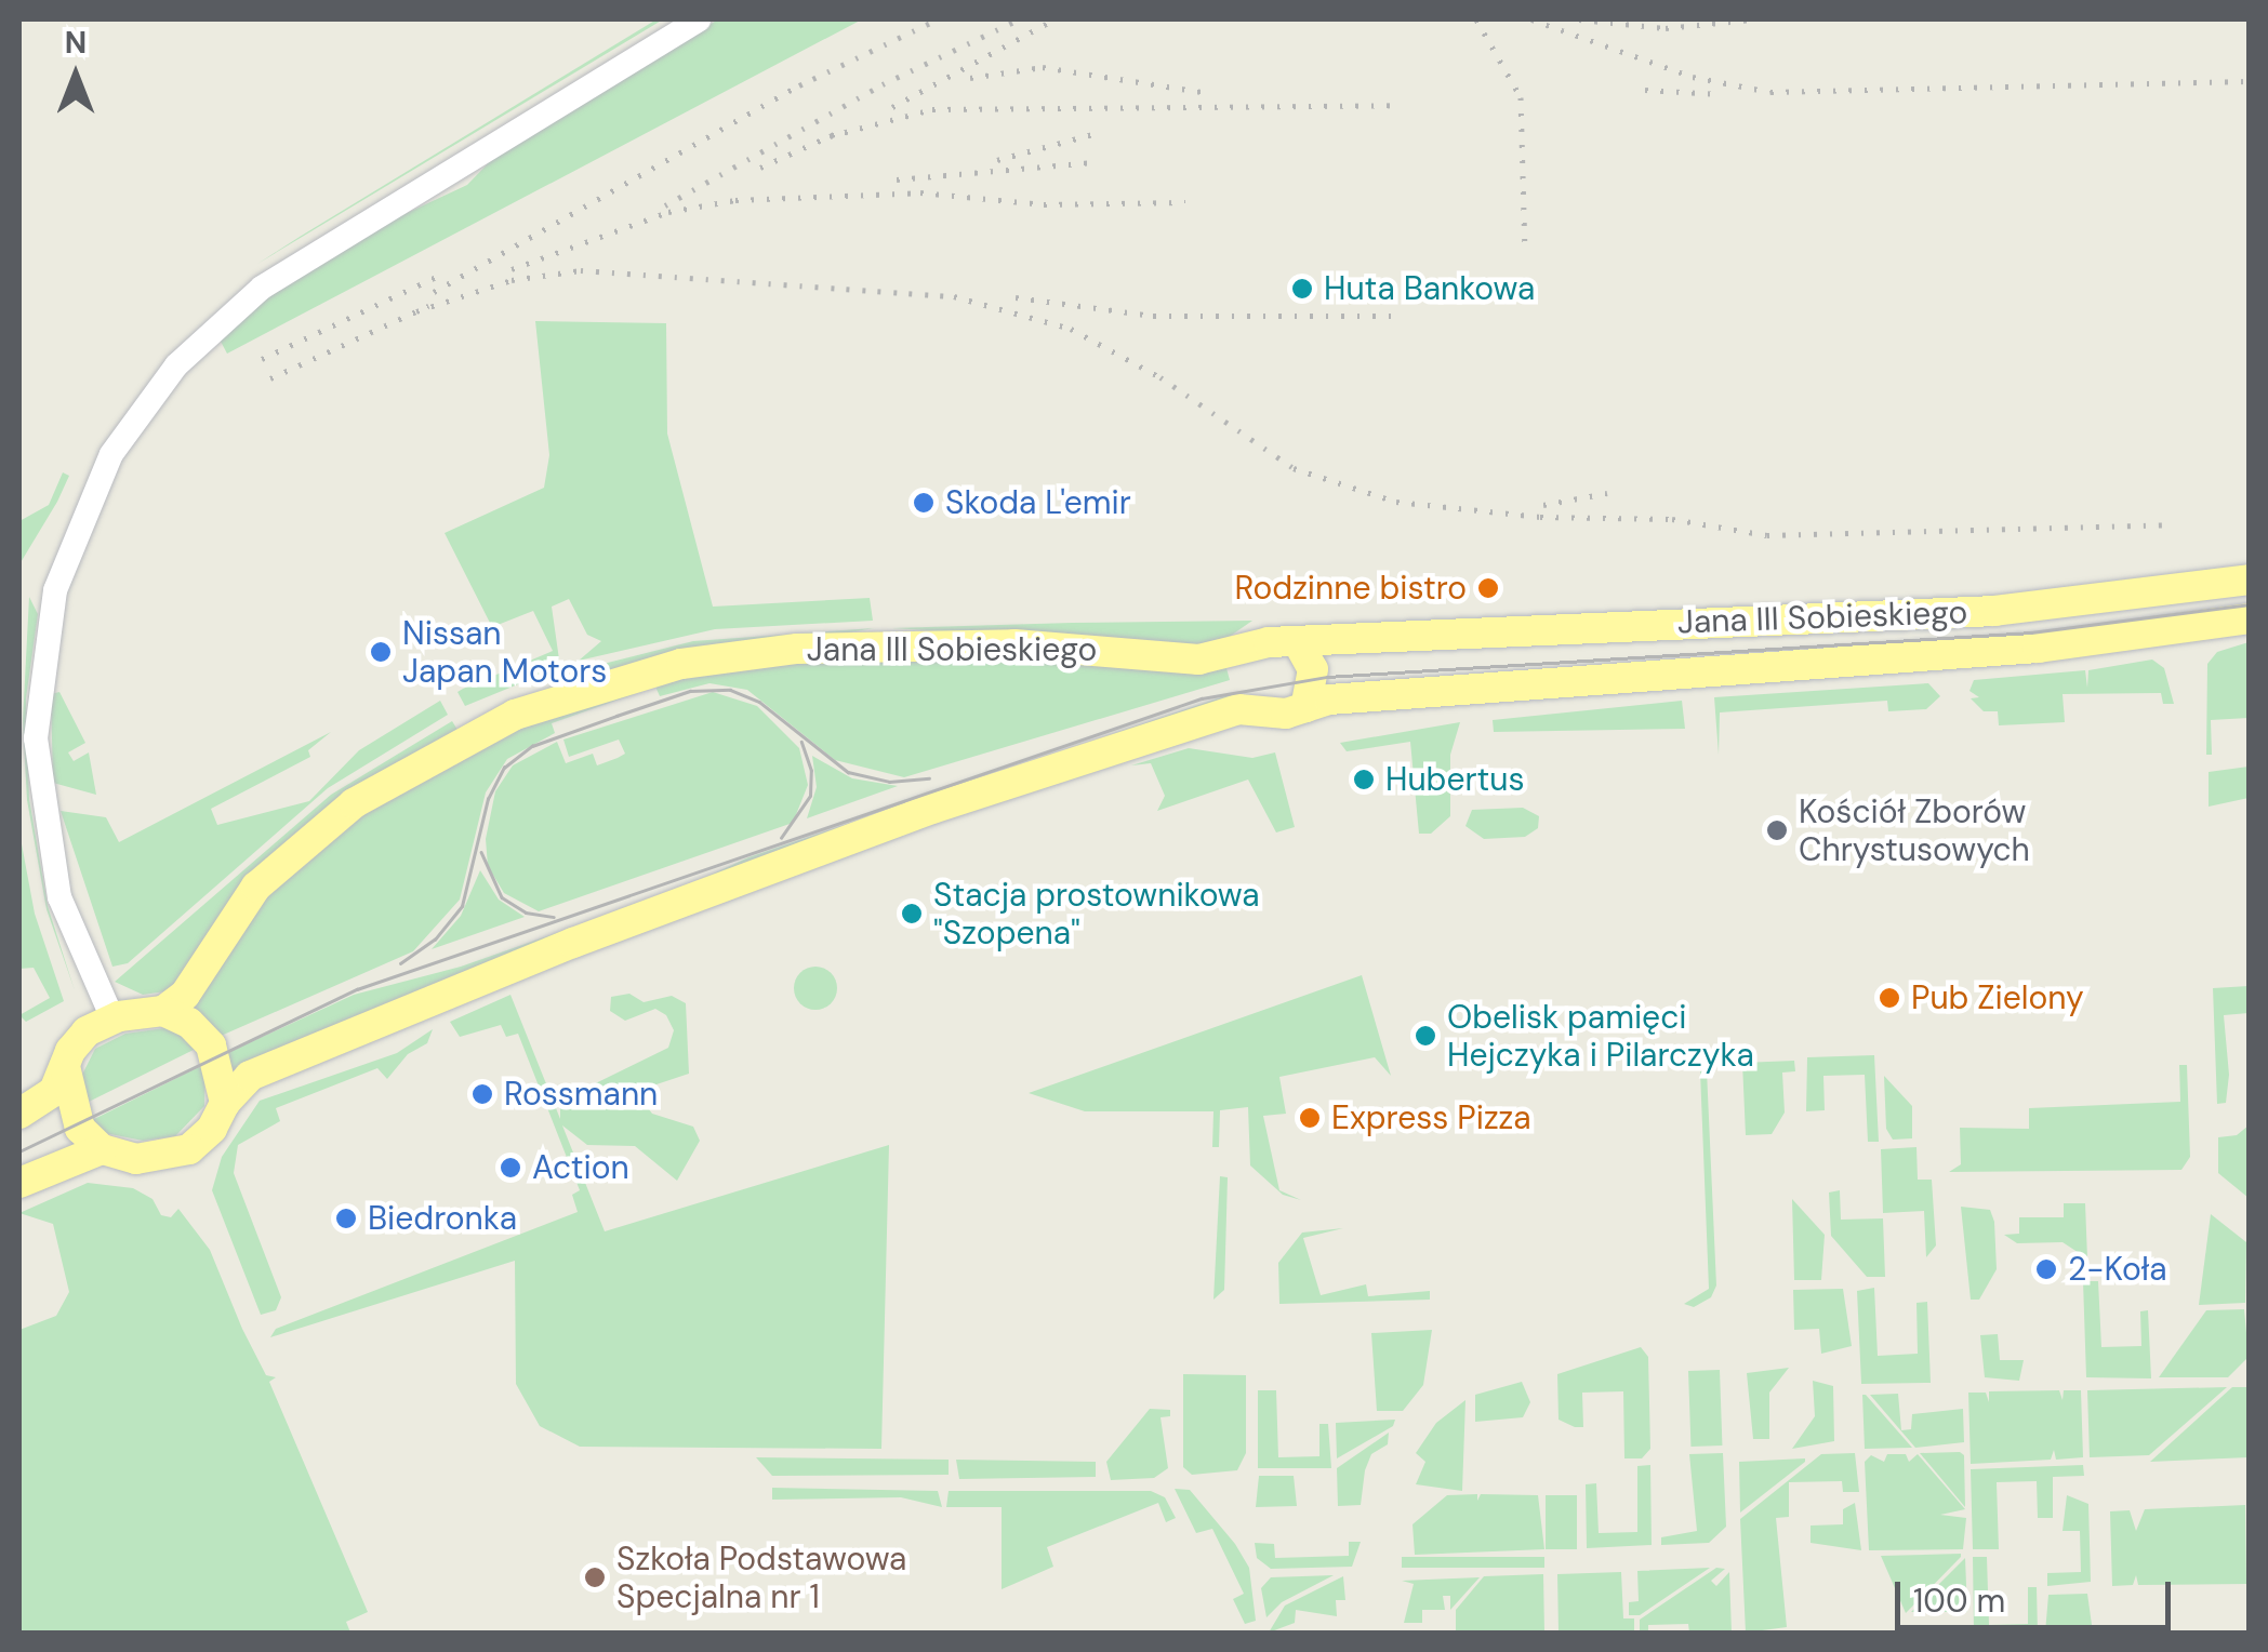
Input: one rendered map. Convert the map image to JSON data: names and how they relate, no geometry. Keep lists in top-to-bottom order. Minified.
{"streets":{"main road":["Jana III Sobieskiego"]},"places":["Huta Bankowa","Skoda L'emir","Rodzinne bistro","Nissan Japan Motors","Hubertus","Kościół Zborów Chrystusowych","Stacja prostownikowa \"Szopena\"","Pub Zielony","Obelisk pamięci Hejczyka i Pilarczyka","Rossmann","Express Pizza","Action","Biedronka","2-Koła","Szkoła Podstawowa Specjalna nr 1"],"scale_bar":"100 m","north":"top"}
